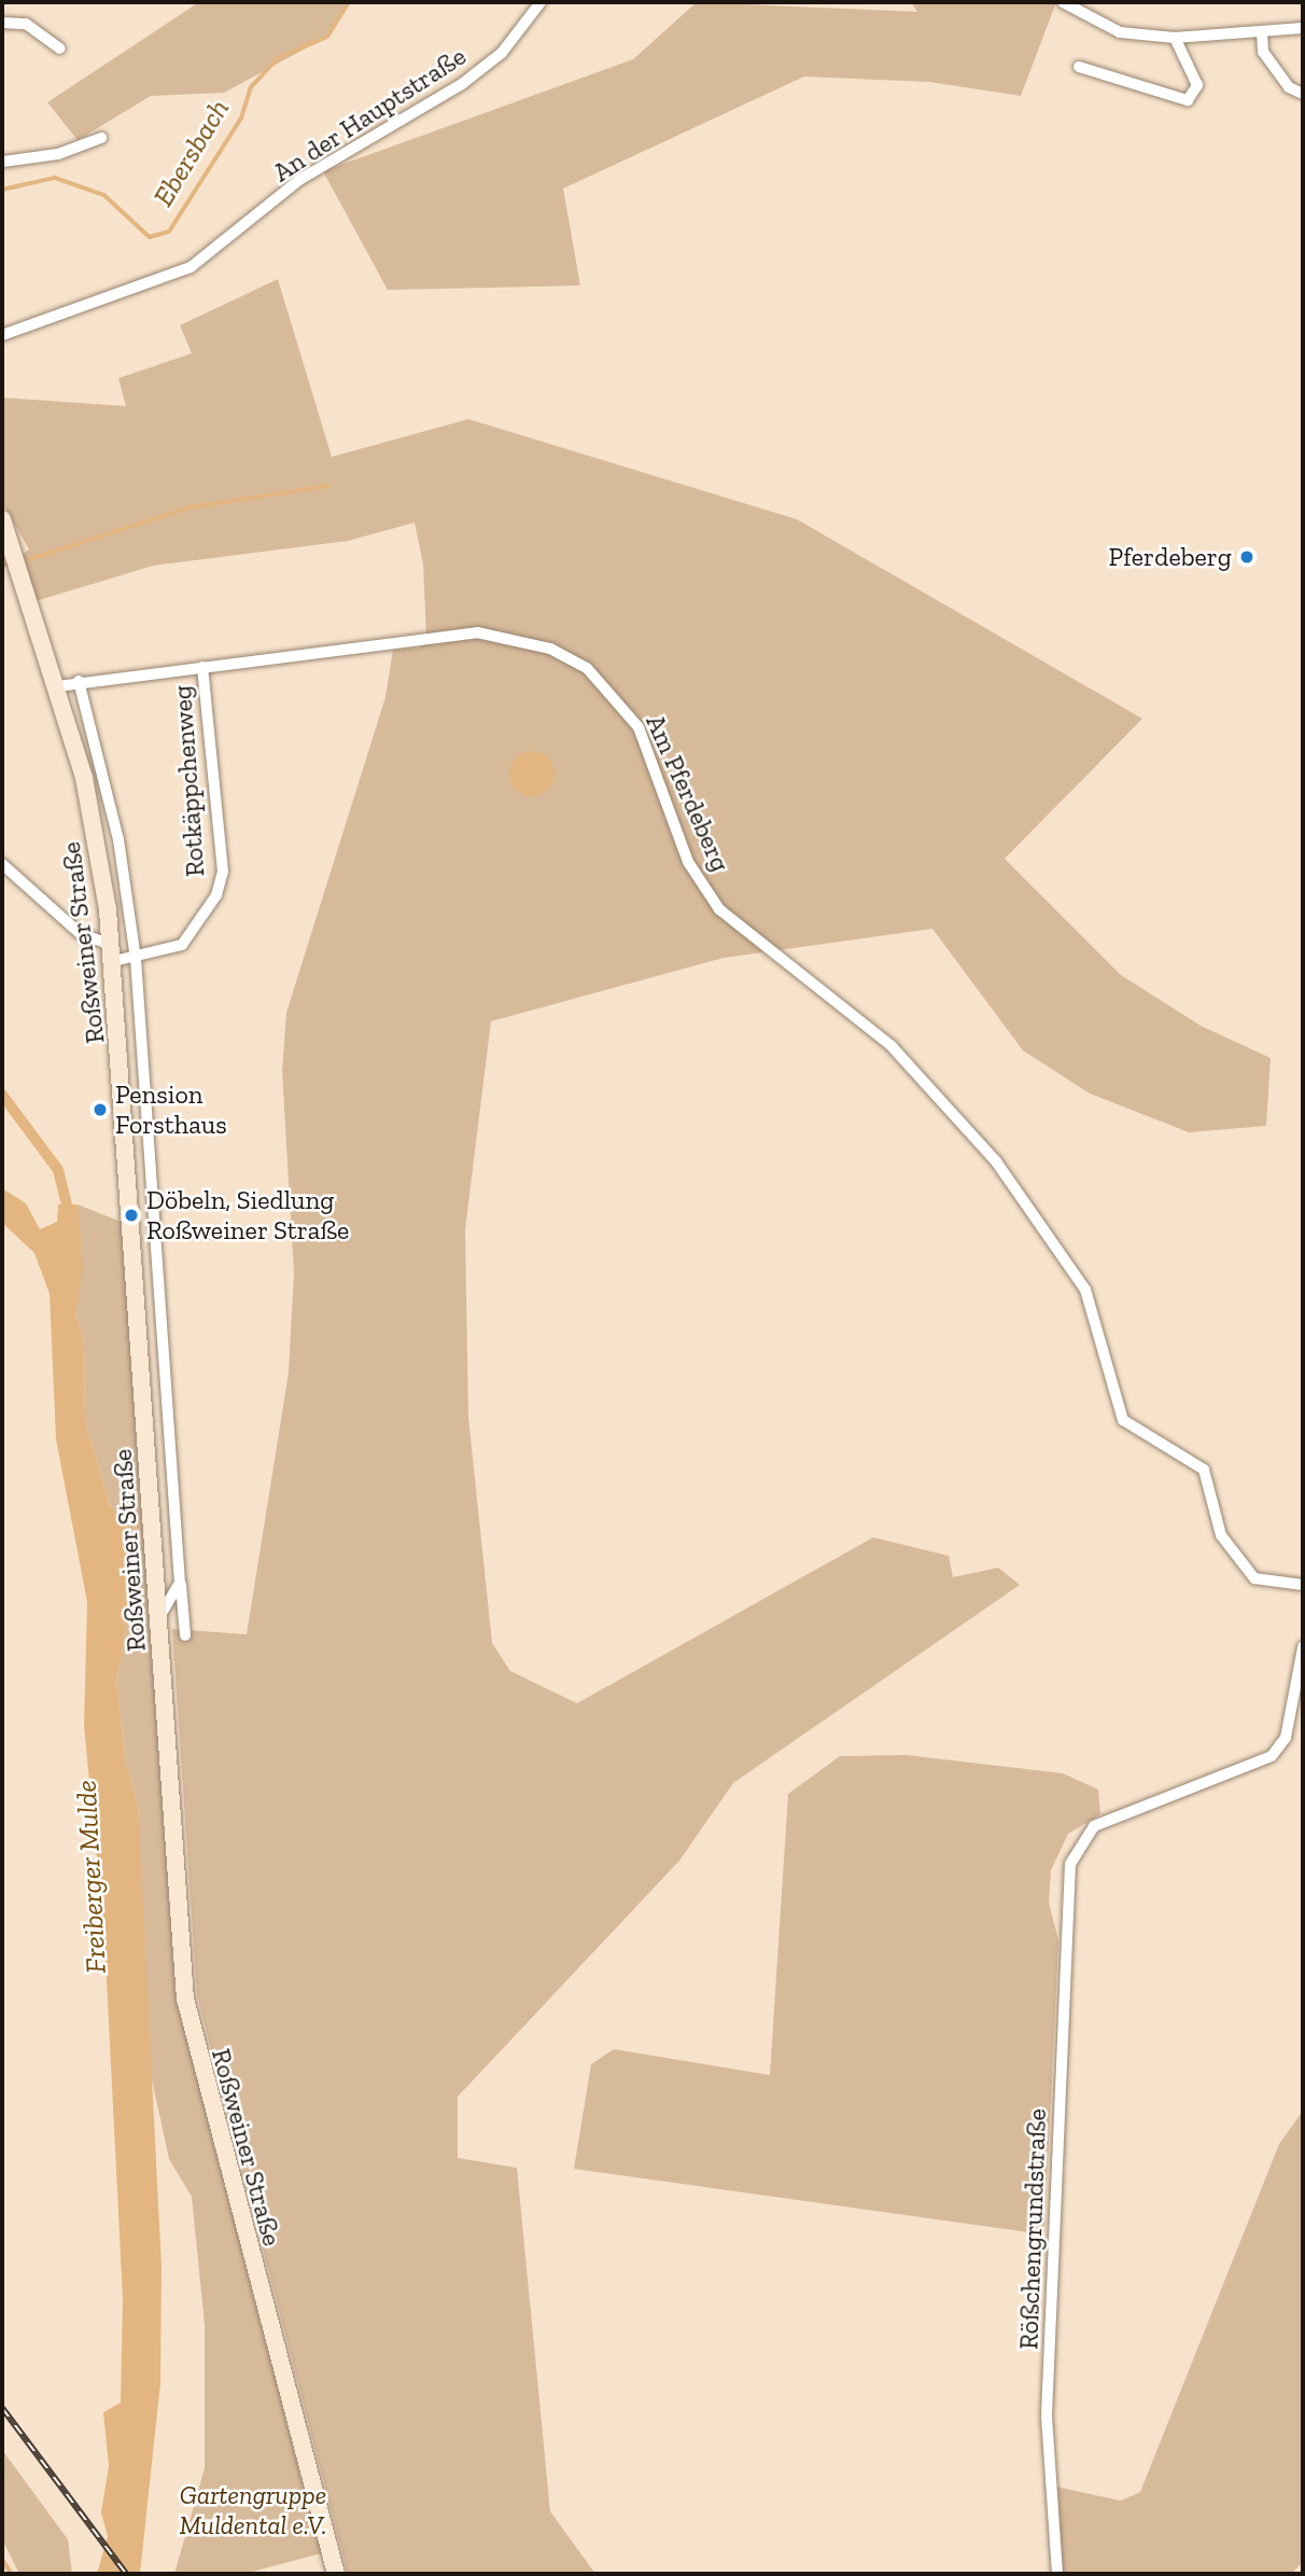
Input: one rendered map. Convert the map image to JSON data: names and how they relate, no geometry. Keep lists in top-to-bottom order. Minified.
{"streets":{"main road":["Roßweiner Straße"],"street":["An der Hauptstraße","Rotkäppchenweg","Am Pferdeberg","Rößchengrundstraße"]},"crossings":[["Rotkäppchenweg","Am Pferdeberg"],["Rotkäppchenweg","Roßweiner Straße"],["Am Pferdeberg","Roßweiner Straße"]],"water":["Ebersbach","Freiberger Mulde"],"parks":["Gartengruppe Muldental e.V."],"places":["Pferdeberg","Pension Forsthaus","Döbeln, Siedlung Roßweiner Straße"]}
